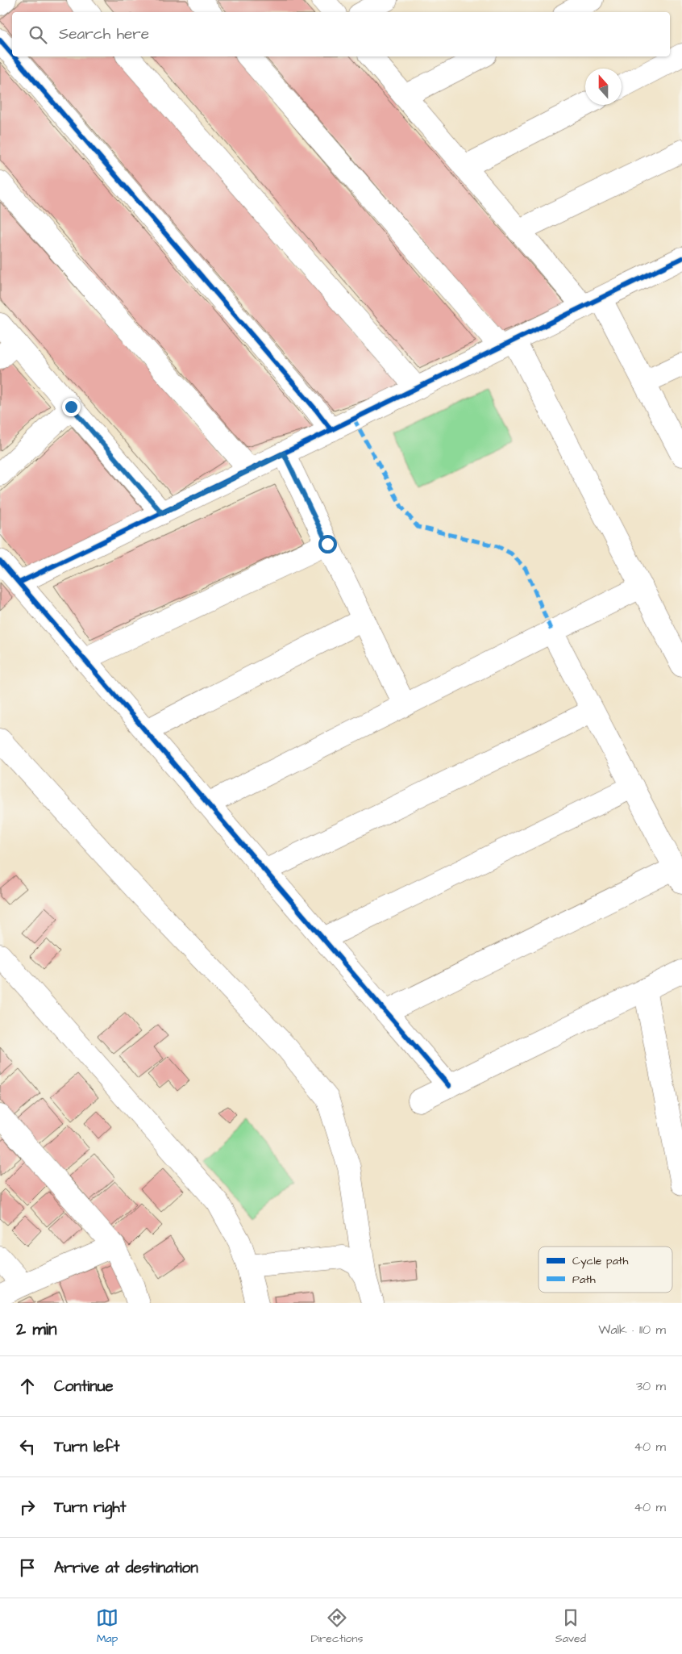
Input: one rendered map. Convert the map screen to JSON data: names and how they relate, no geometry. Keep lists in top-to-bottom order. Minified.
{"legend":["Cycle path","Path"],"north":"top","page":{"search":"Search here","heading":["2 min","Walk · 110 m"],"list":[["Continue","30 m"],["Turn left","40 m"],["Turn right","40 m"],"Arrive at destination"],"nav":["Map","Directions","Saved"]}}
